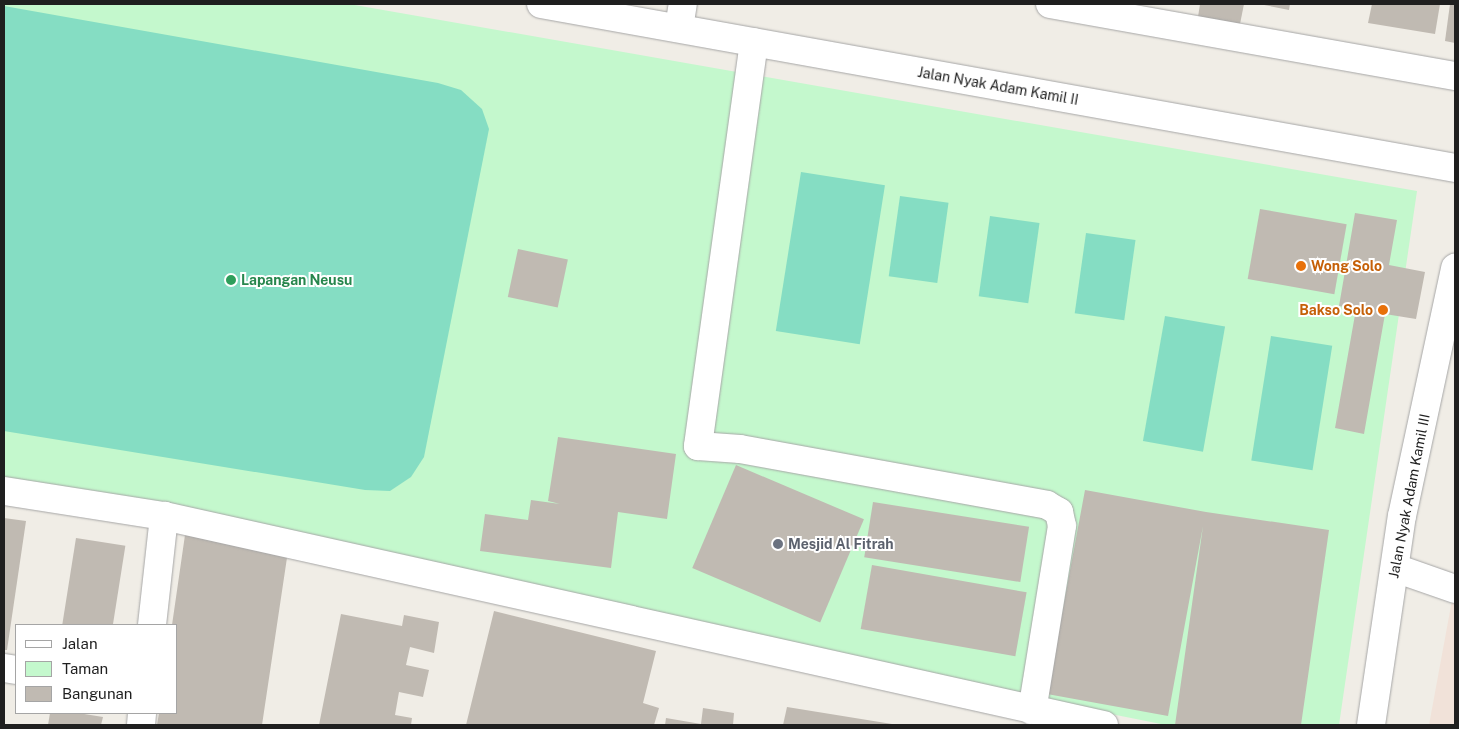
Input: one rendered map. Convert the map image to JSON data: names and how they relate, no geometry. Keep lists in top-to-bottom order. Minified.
{"streets":{"street":["Jalan Nyak Adam Kamil II","Jalan Nyak Adam Kamil III"]},"places":["Wong Solo","Lapangan Neusu","Bakso Solo","Mesjid Al Fitrah"],"legend":["Jalan","Taman","Bangunan"]}
